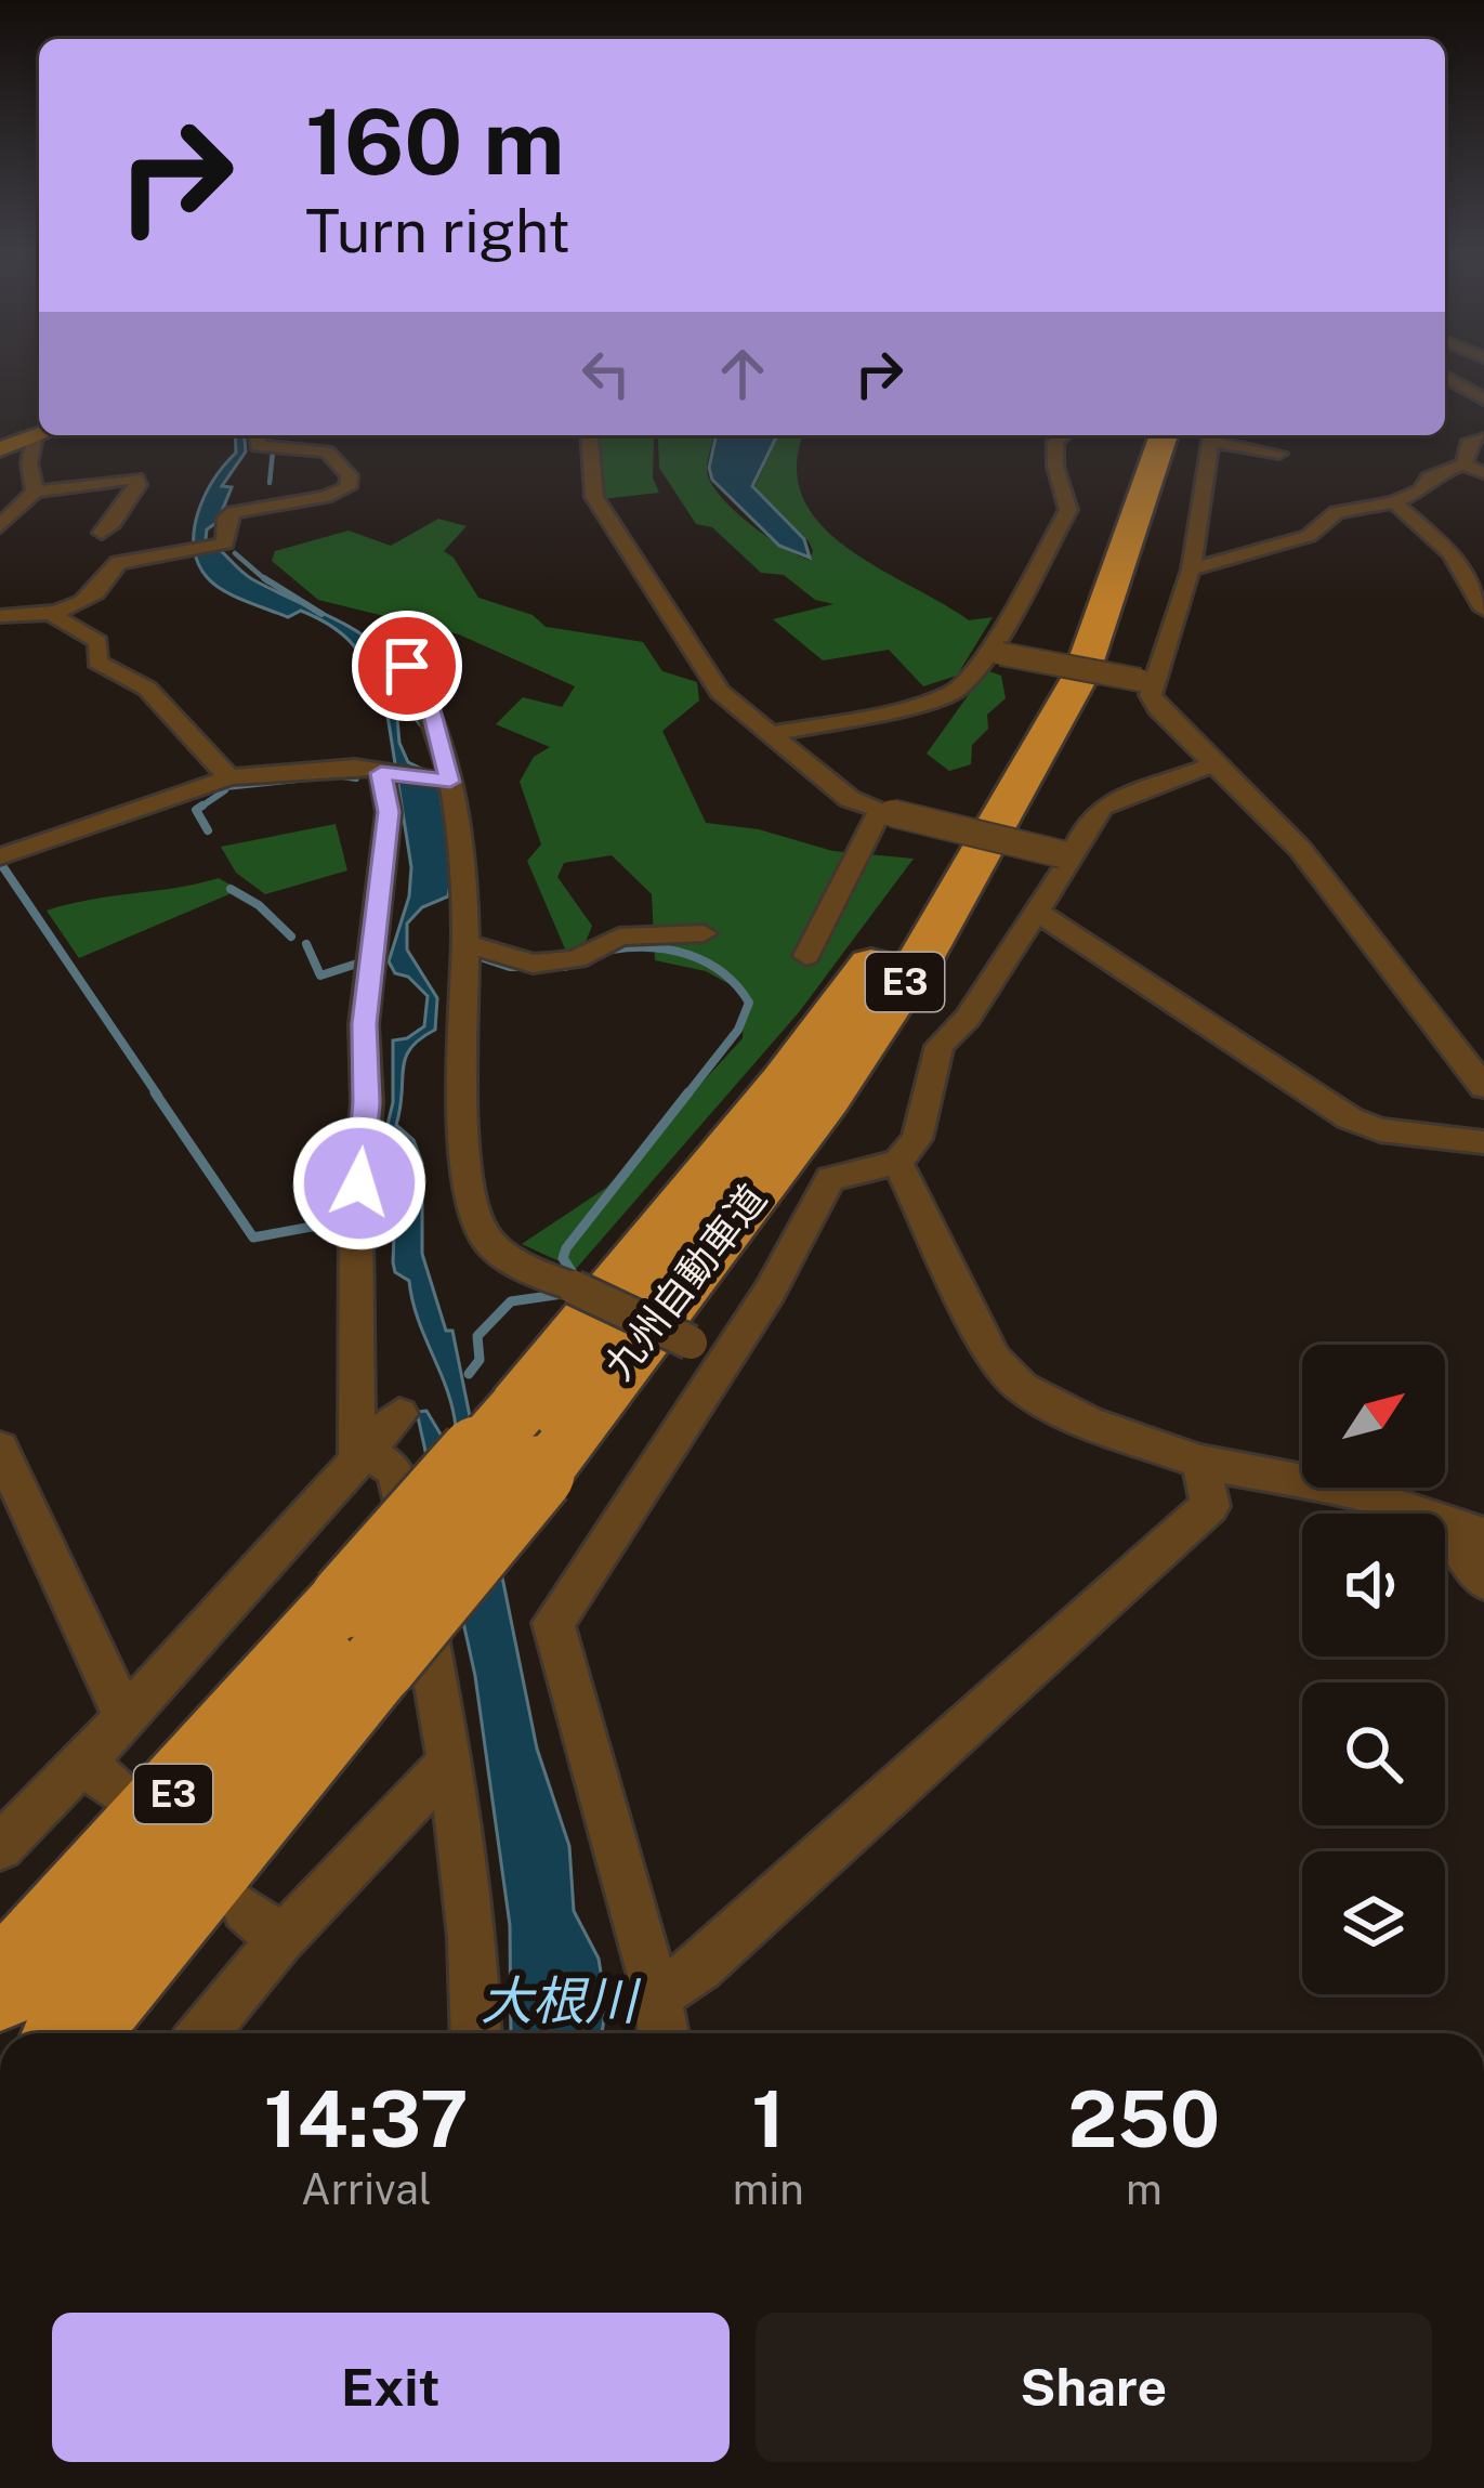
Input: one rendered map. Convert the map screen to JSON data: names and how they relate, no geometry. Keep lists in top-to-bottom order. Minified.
{"streets":{"highway":["E3","九州自動車道"]},"water":["大根川"],"north":"top right","page":{"turn":["160 m","Turn right"],"eta":["14:37","Arrival","1","min","250","m"],"buttons":["Exit","Share"]}}
